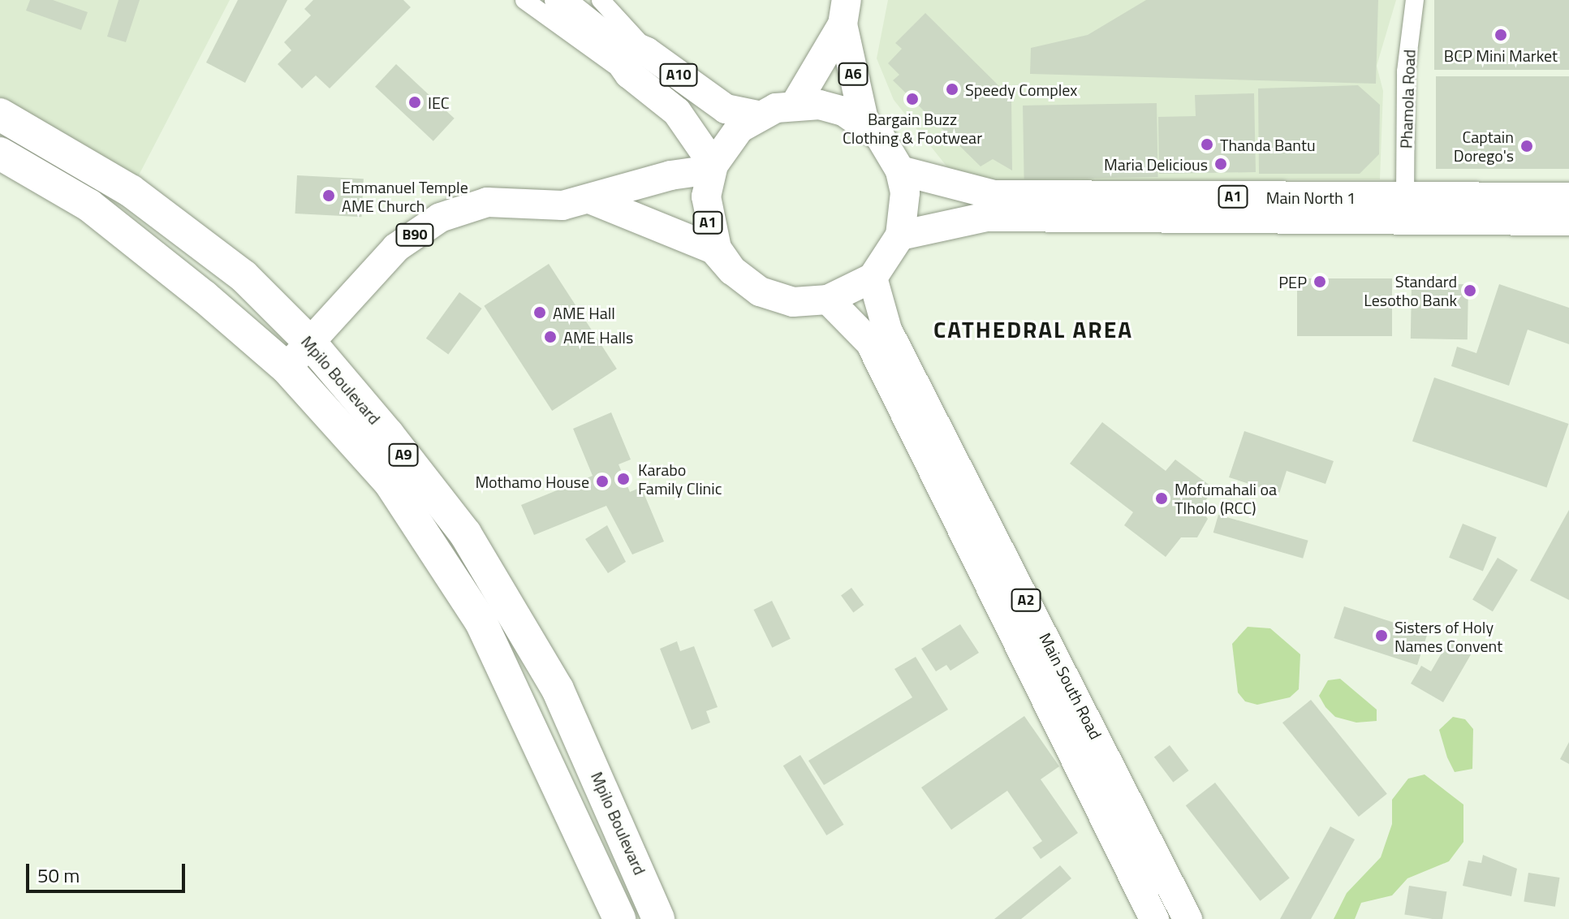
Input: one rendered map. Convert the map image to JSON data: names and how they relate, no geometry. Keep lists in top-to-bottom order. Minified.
{"streets":{"highway":["Mpilo Boulevard","A9"],"main road":["A6","A10","A1","Main North 1","B90","A2","Main South Road"],"street":["Phamola Road"]},"crossings":[["A6","A10"],["A6","A1"],["A6","Main North 1"],["A6","B90"],["A6","Main South Road"],["A10","A1"],["A10","Main North 1"],["A10","B90"],["A10","Main South Road"],["Phamola Road","Main North 1"],["A1","Main North 1"],["A1","B90"],["A1","Main South Road"],["Main North 1","B90"],["Main North 1","Main South Road"],["B90","Mpilo Boulevard"],["B90","Main South Road"]],"districts":["CATHEDRAL AREA"],"places":["BCP Mini Market","Speedy Complex","Bargain Buzz Clothing & Footwear","IEC","Thanda Bantu","Captain Dorego's","Maria Delicious","Emmanuel Temple AME Church","PEP","Standard Lesotho Bank","AME Hall","AME Halls","Karabo Family Clinic","Mothamo House","Mofumahali oa Tlholo (RCC)","Sisters of Holy Names Convent"],"scale_bar":"50 m"}
